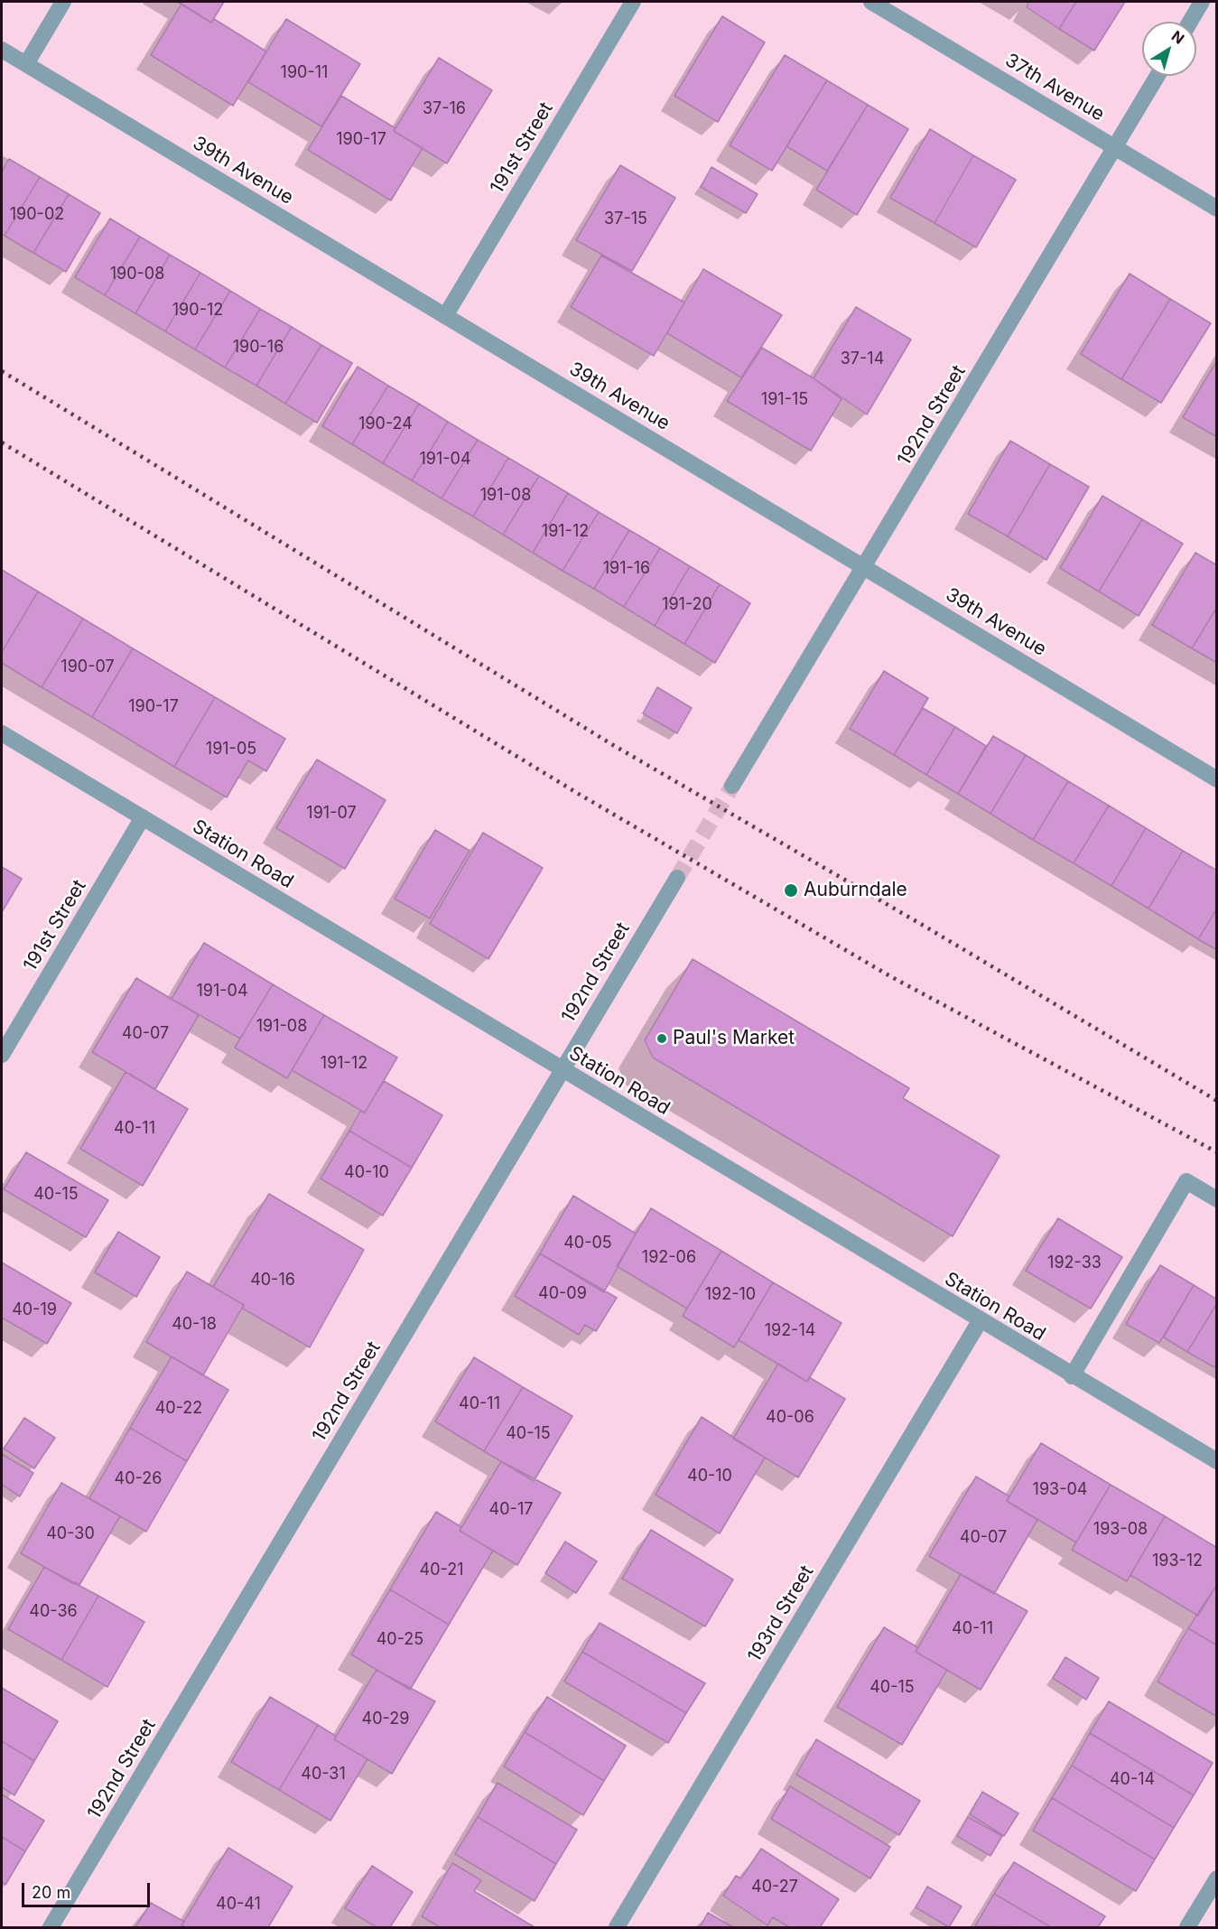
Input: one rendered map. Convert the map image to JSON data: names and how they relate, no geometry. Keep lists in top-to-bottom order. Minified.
{"streets":{"street":["37th Avenue","191st Street","39th Avenue","192nd Street","Station Road","193rd Street"]},"crossings":[["37th Avenue","192nd Street"],["191st Street","39th Avenue"],["191st Street","Station Road"],["39th Avenue","192nd Street"],["192nd Street","Station Road"],["Station Road","193rd Street"]],"places":["Auburndale","Paul's Market"],"house_numbers":["190-11","37-16","190-17","190-02","37-15","190-08","190-12","190-16","37-14","191-15","190-24","191-04","191-08","191-12","191-16","191-20","190-07","190-17","191-05","191-07","191-04","191-08","40-07","191-12","40-11","40-10","40-15","40-05","192-06","192-33","40-16","40-09","192-10","40-19","40-18","192-14","40-11","40-22","40-06","40-15","40-10","40-26","193-04","40-17","193-08","40-30","40-07","193-12","40-21","40-36","40-11","40-25","40-15","40-29","40-31","40-14","40-27","40-41"],"scale_bar":"20 m","north":"top right"}
